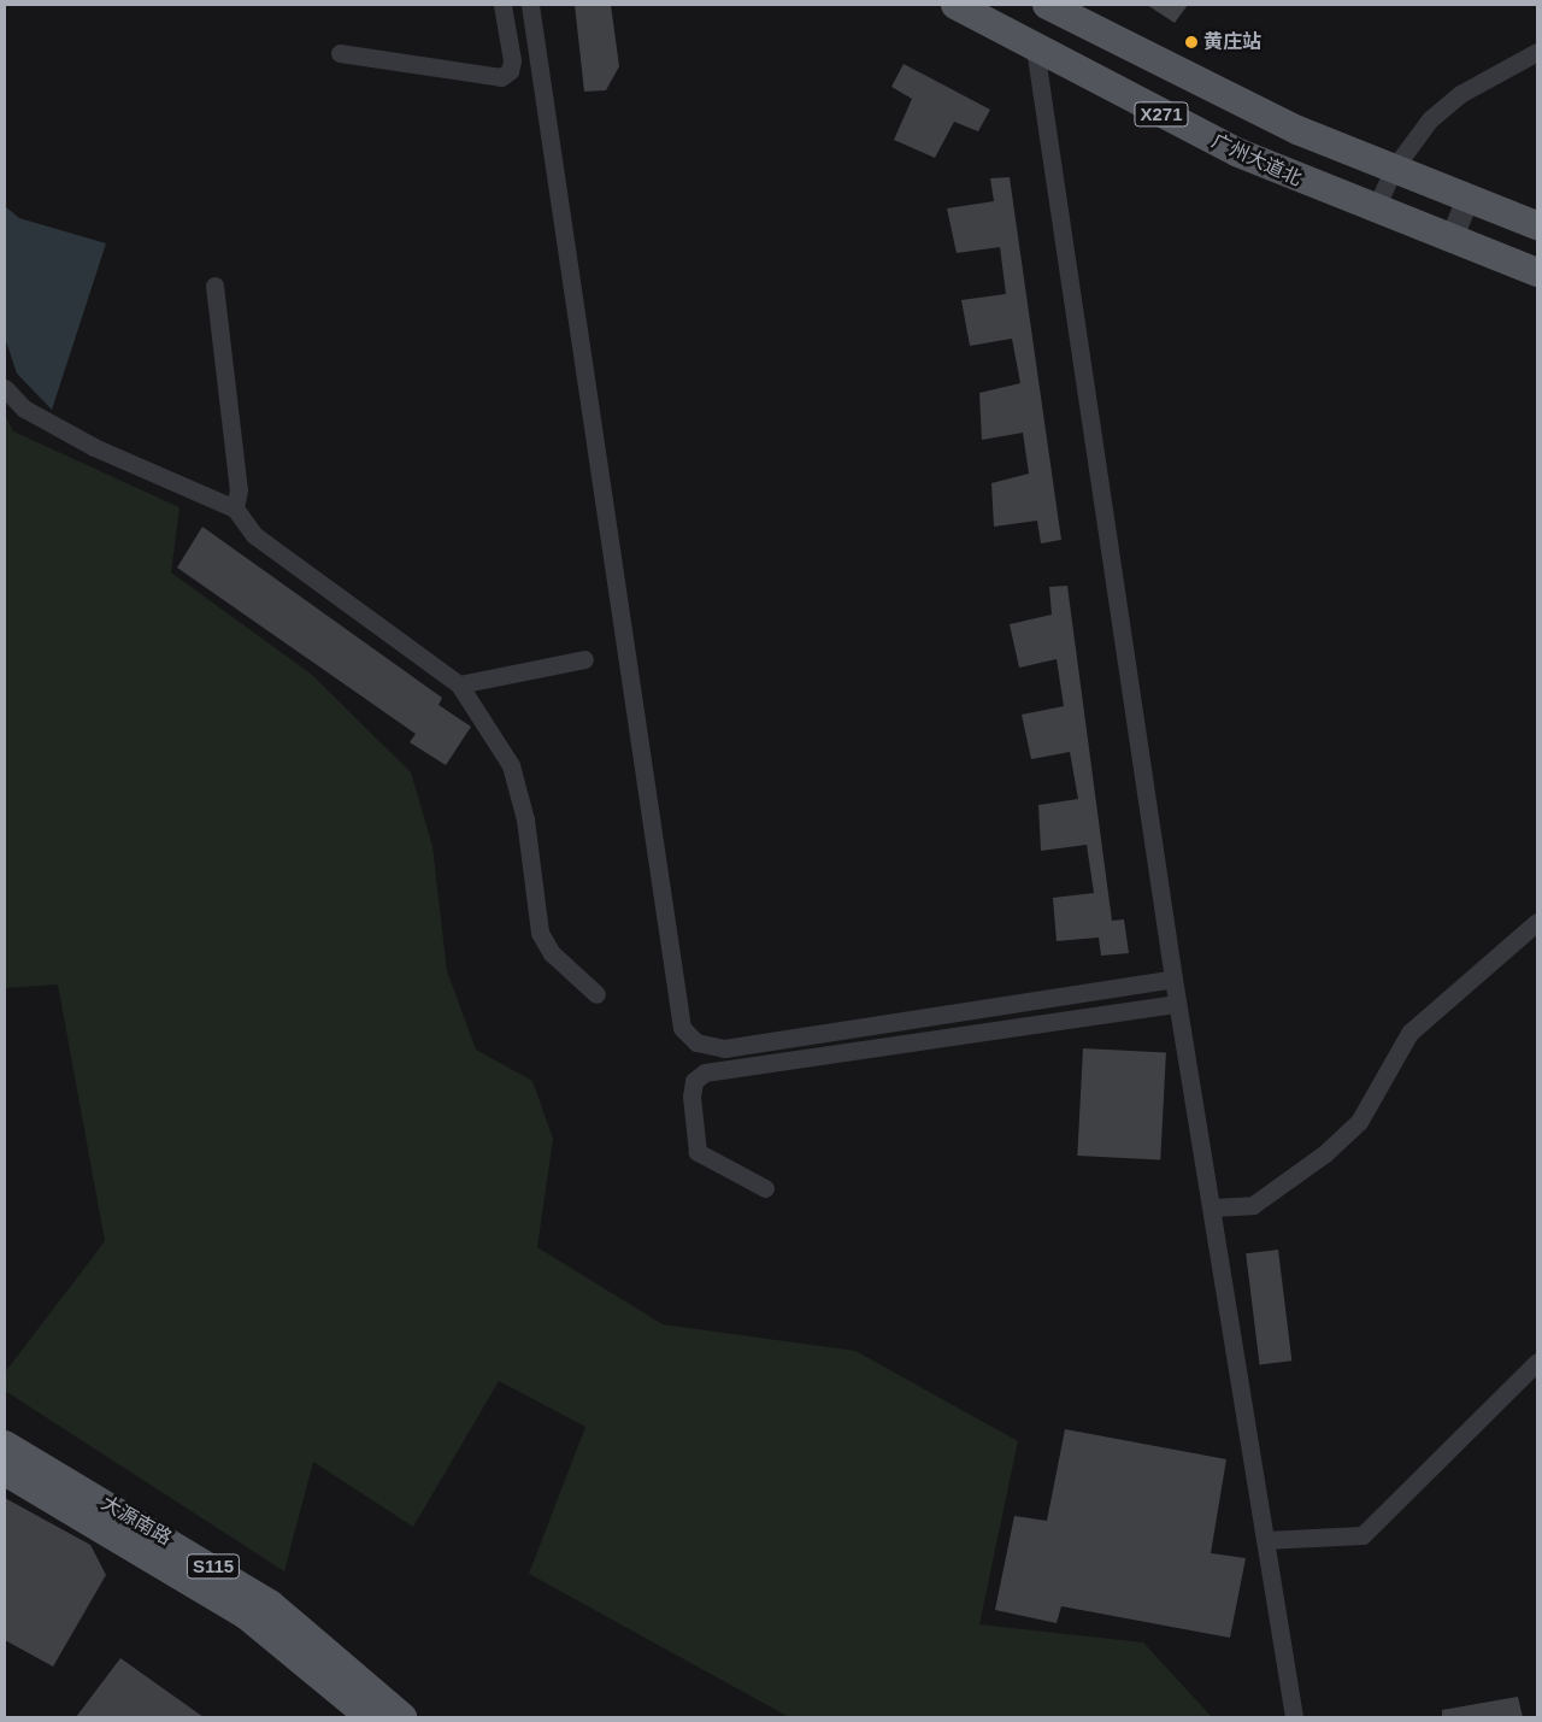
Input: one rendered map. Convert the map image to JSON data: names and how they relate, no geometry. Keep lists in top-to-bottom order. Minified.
{"streets":{"main road":["X271","广州大道北","大源南路","S115"]},"places":["黄庄站"]}
